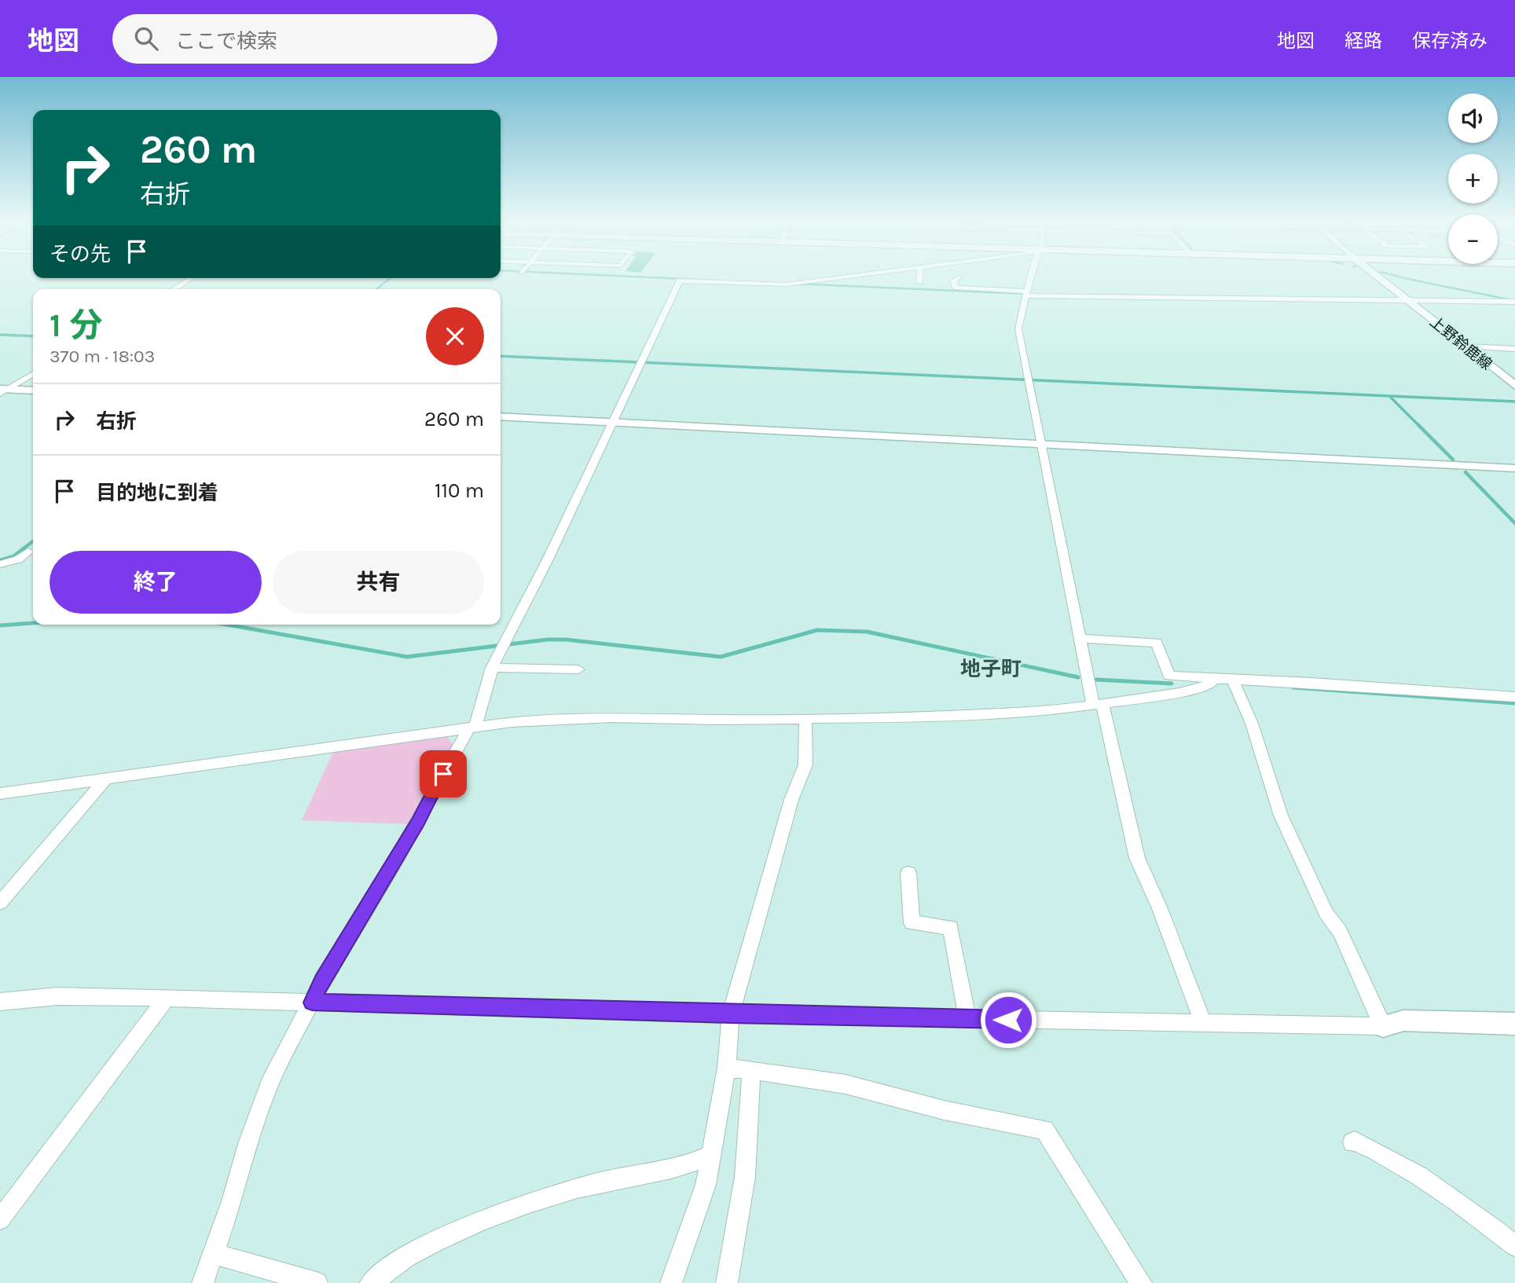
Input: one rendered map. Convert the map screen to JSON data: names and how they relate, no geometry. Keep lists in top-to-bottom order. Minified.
{"streets":{"main road":["上野鈴鹿線"]},"districts":["地子町"],"page":{"header":"地図","search":"ここで検索","nav":["地図","経路","保存済み"],"map_buttons":["+","−"],"turn":["260 m","右折"],"then":"その先","heading":["1 分","370 m · 18:03"],"list":[{"name":"右折","value":"260 m"},{"name":"目的地に到着","value":"110 m"}],"buttons":["終了","共有"]}}
